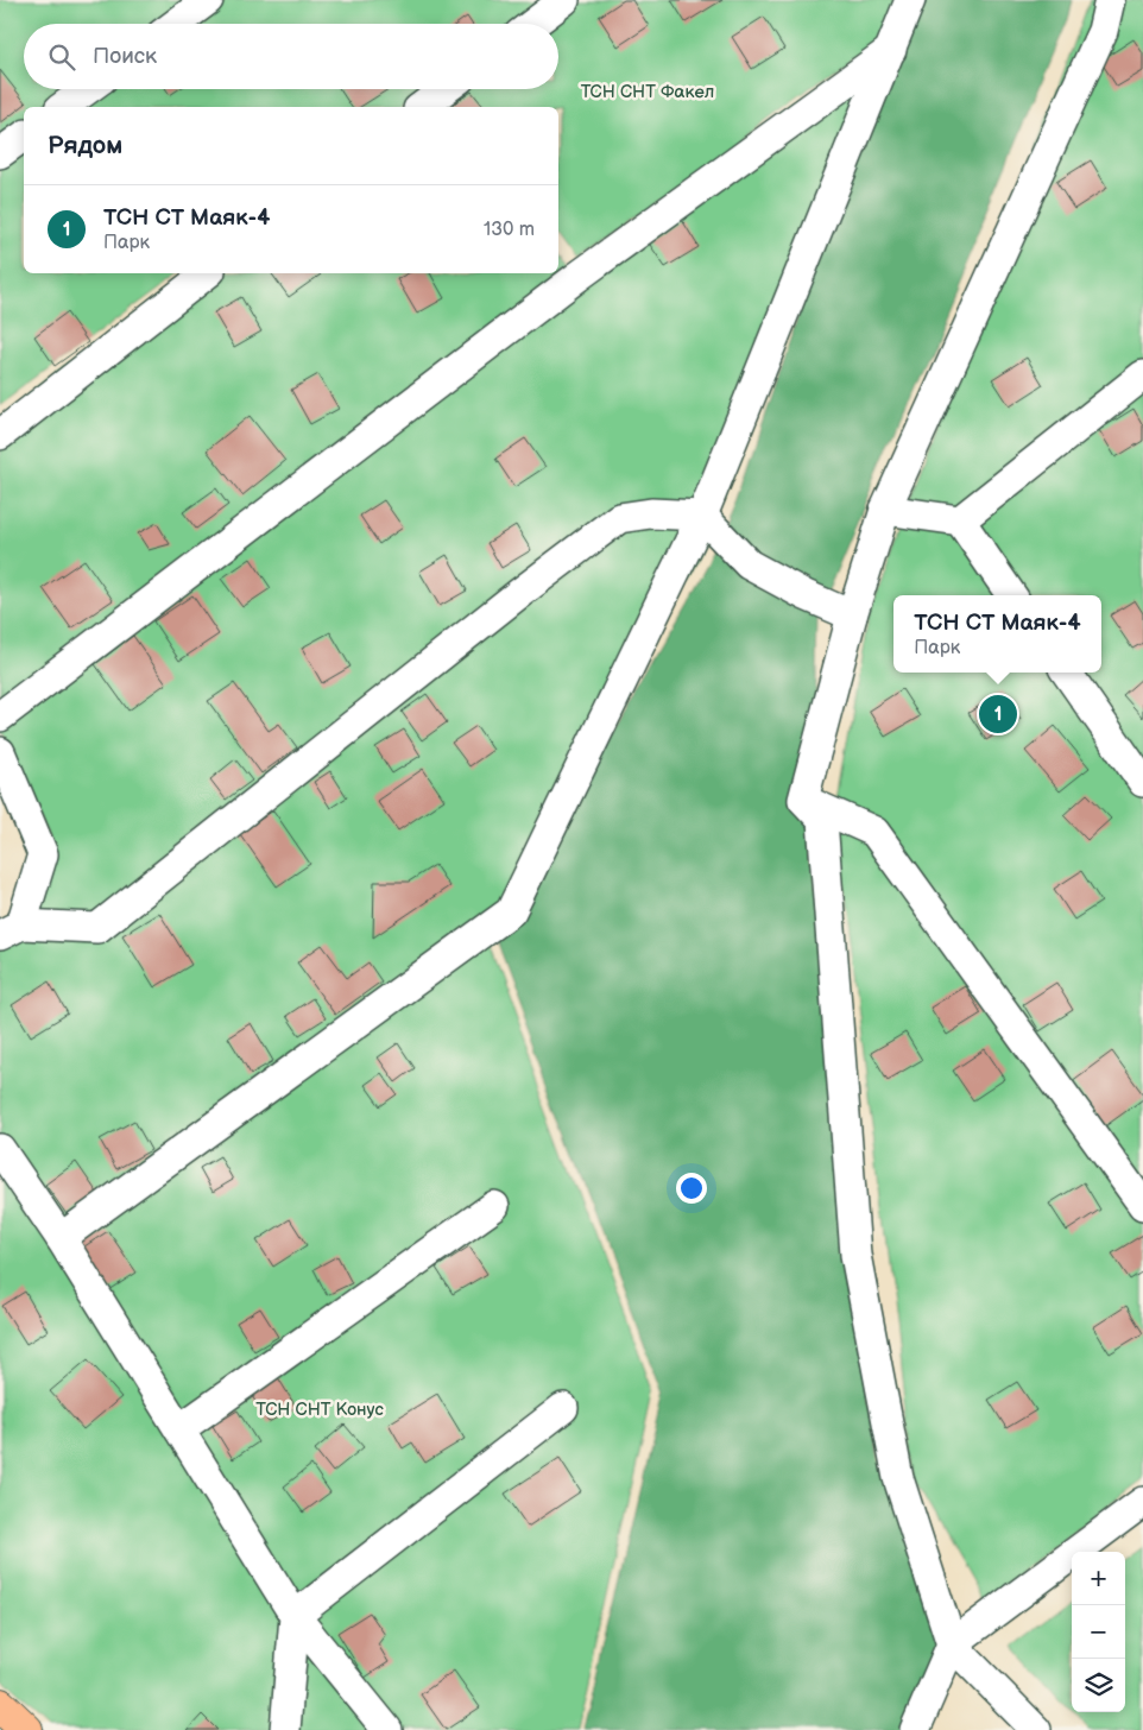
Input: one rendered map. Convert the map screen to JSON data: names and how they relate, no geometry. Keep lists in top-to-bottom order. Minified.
{"parks":["ТСН СНТ Факел","ТСН СНТ Конус"],"page":{"search":"Поиск","heading":"Рядом","list":[{"mark":"1","name":"ТСН СТ Маяк-4","note":"Парк","value":"130 m"}],"popup":["ТСН СТ Маяк-4","Парк"],"pins":"1","map_buttons":["+","−"]}}
